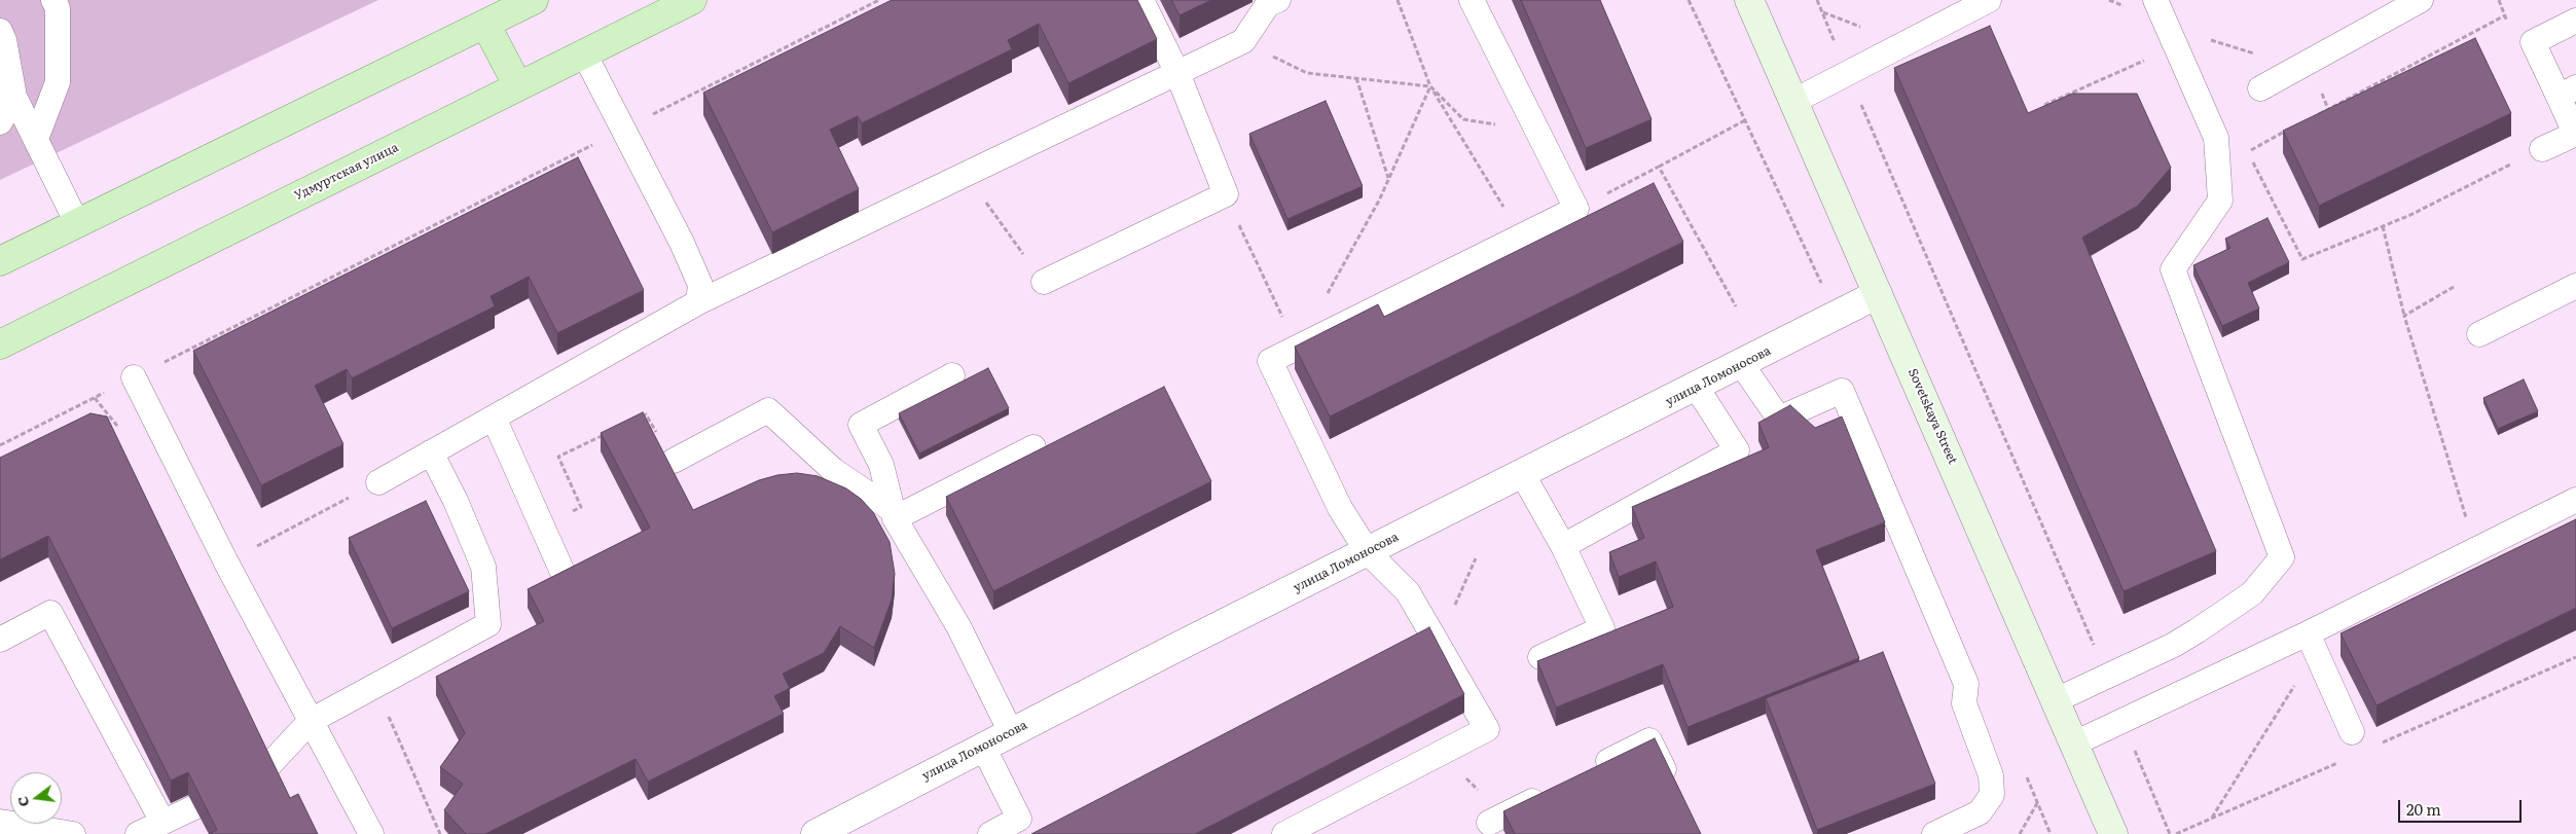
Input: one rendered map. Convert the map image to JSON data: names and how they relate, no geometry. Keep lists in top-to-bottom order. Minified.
{"streets":{"main road":["Удмуртская улица","Sovetskaya Street"],"street":["улица Ломоносова"]},"crossings":[["улица Ломоносова","Sovetskaya Street"]],"scale_bar":"20 m","north":"left"}
